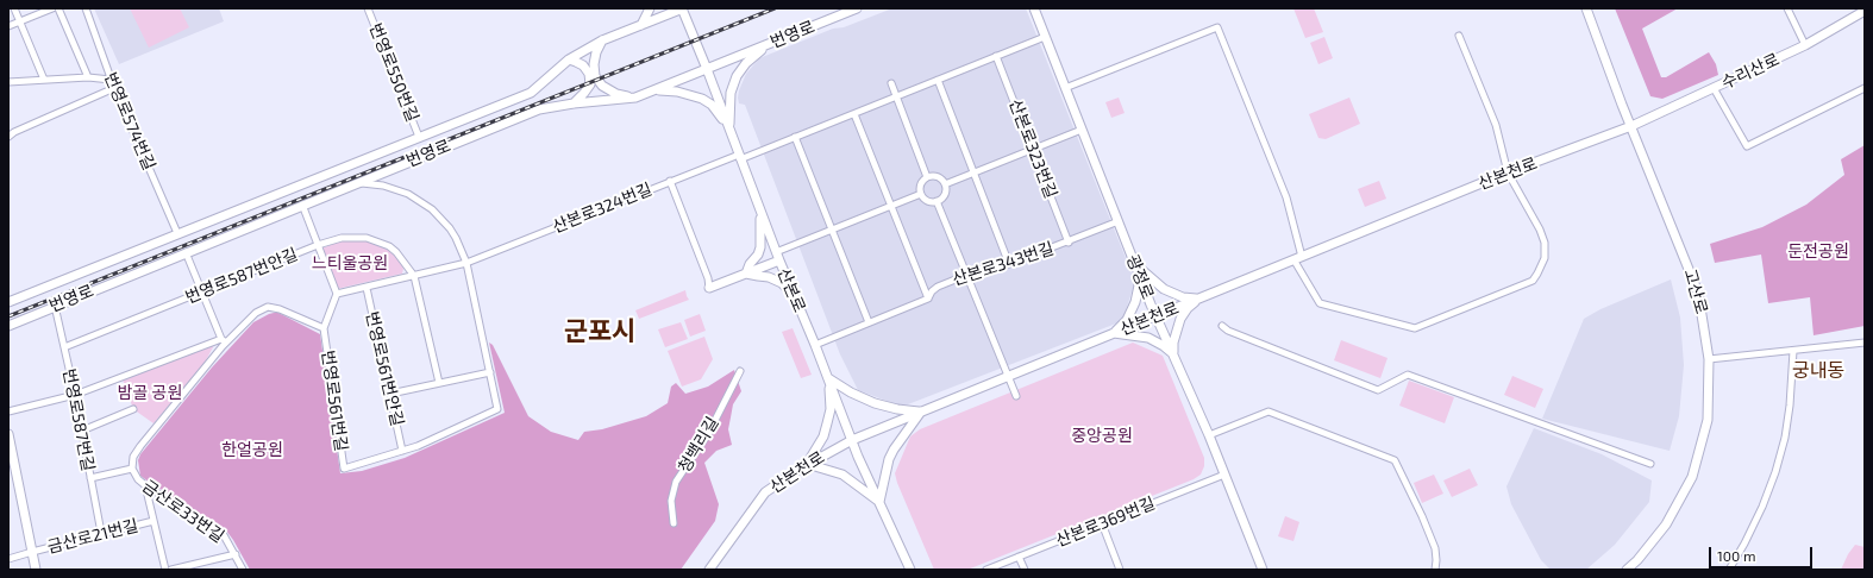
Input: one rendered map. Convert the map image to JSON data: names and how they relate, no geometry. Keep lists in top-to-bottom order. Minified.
{"streets":{"street":["번영로","수리산로","번영로550번길","번영로574번길","산본로323번길","산본천로","산본로324번길","산본로343번길","번영로587번안길","광정로","산본로","고산로","번영로561번안길","번영로561번길","번영로587번길","청백리길","금산로33번길","산본로369번길","금산로21번길"]},"crossings":[["번영로","번영로550번길"],["번영로","번영로574번길"],["번영로","산본로"],["번영로","번영로587번길"],["수리산로","산본천로"],["수리산로","고산로"],["산본로323번길","산본로343번길"],["산본천로","광정로"],["산본천로","산본로"],["산본천로","고산로"],["산본로324번길","번영로587번안길"],["산본로324번길","산본로"],["산본로324번길","번영로561번안길"],["산본로324번길","번영로561번길"],["산본로343번길","광정로"],["산본로343번길","산본로"],["번영로587번안길","번영로587번길"],["광정로","산본로369번길"],["번영로561번안길","번영로561번길"],["번영로561번길","금산로33번길"],["번영로587번길","금산로21번길"]],"districts":["군포시","궁내동"],"parks":["둔전공원","느티울공원","밤골 공원","중앙공원","한얼공원"],"scale_bar":"100 m"}
